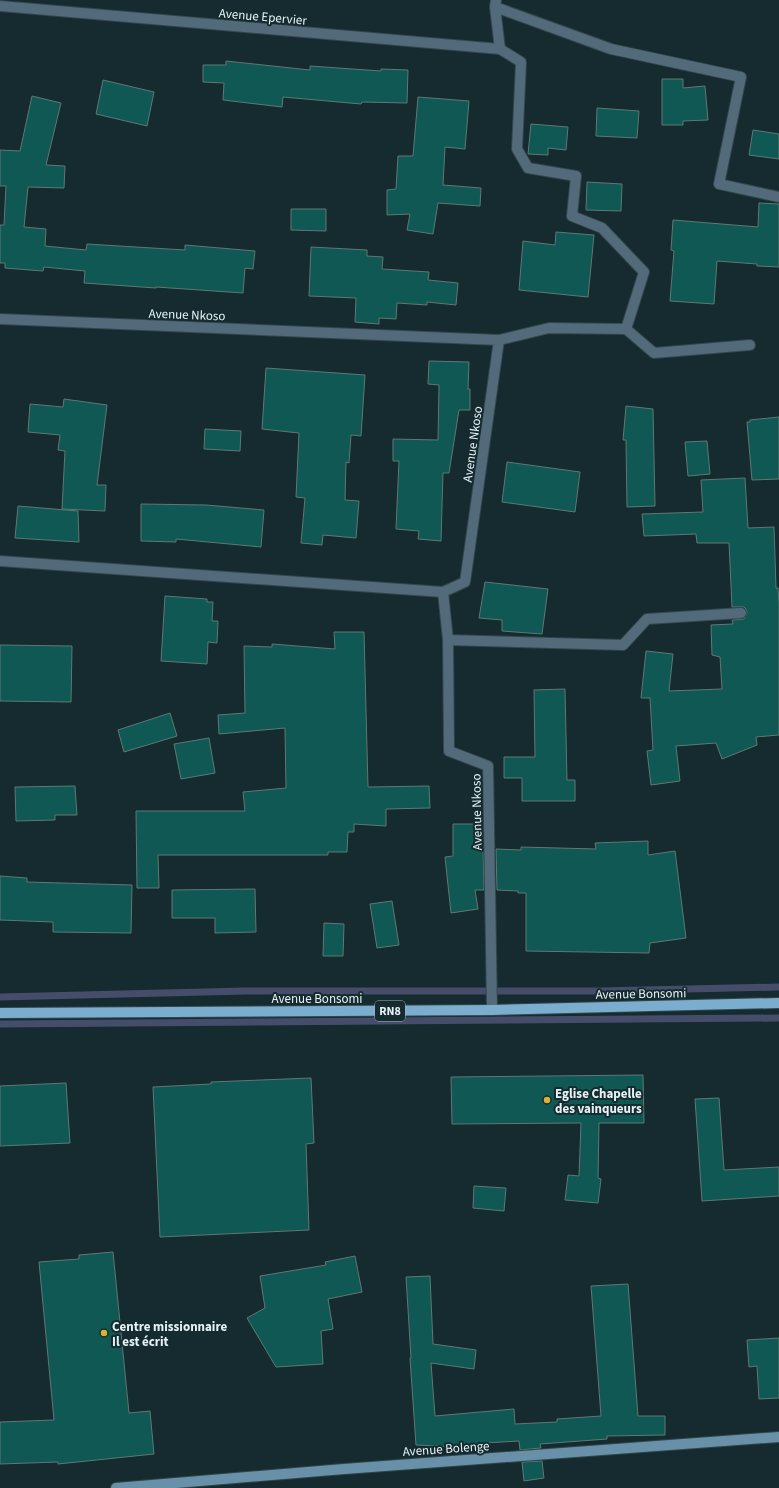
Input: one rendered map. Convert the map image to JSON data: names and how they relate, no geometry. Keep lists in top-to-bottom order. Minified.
{"streets":{"main road":["Avenue Bonsomi","RN8"],"street":["Avenue Epervier","Avenue Nkoso","Avenue Bolenge"]},"crossings":[["Avenue Nkoso","Avenue Bonsomi"]],"places":["Eglise Chapelle des vainqueurs","Centre missionnaire Il est écrit"]}
